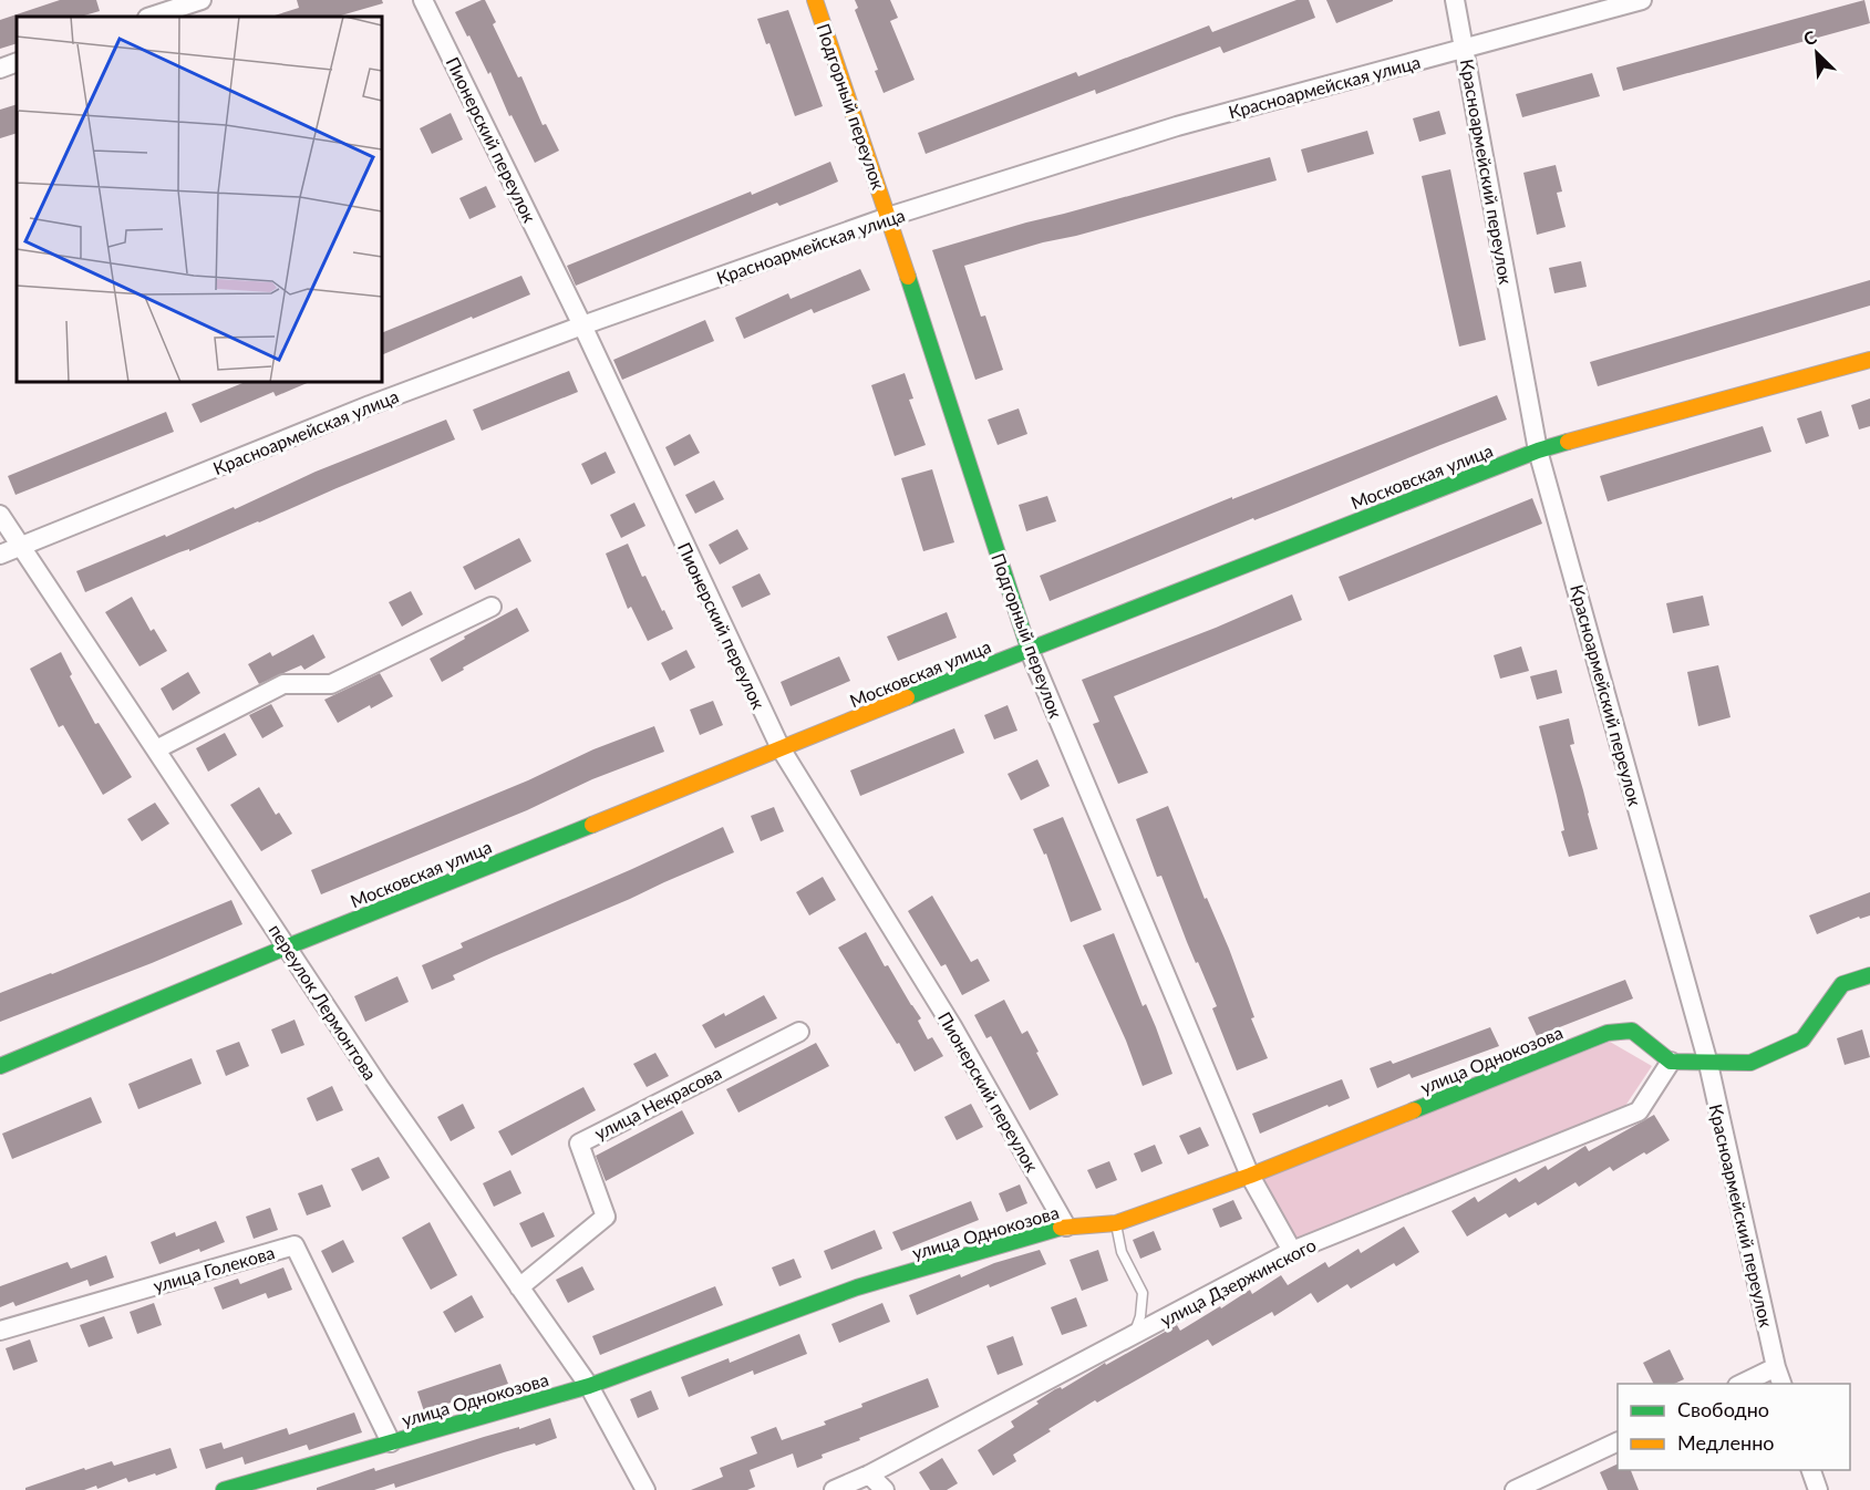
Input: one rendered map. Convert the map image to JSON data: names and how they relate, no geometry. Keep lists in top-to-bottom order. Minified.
{"streets":{"street":["Красноармейская улица","Подгорный переулок","Пионерский переулок","Красноармейский переулок","Московская улица","переулок Лермонтова","улица Однокозова","улица Некрасова","улица Голекова","улица Дзержинского"]},"crossings":[["Красноармейская улица","Подгорный переулок"],["Красноармейская улица","Пионерский переулок"],["Красноармейская улица","Красноармейский переулок"],["Красноармейская улица","переулок Лермонтова"],["Подгорный переулок","Московская улица"],["Подгорный переулок","улица Однокозова"],["Подгорный переулок","улица Дзержинского"],["Пионерский переулок","Московская улица"],["Пионерский переулок","улица Однокозова"],["Красноармейский переулок","Московская улица"],["Московская улица","переулок Лермонтова"],["переулок Лермонтова","улица Однокозова"],["переулок Лермонтова","улица Некрасова"],["улица Однокозова","улица Голекова"],["улица Однокозова","улица Дзержинского"]],"legend":["Свободно","Медленно"],"north":"top left"}
